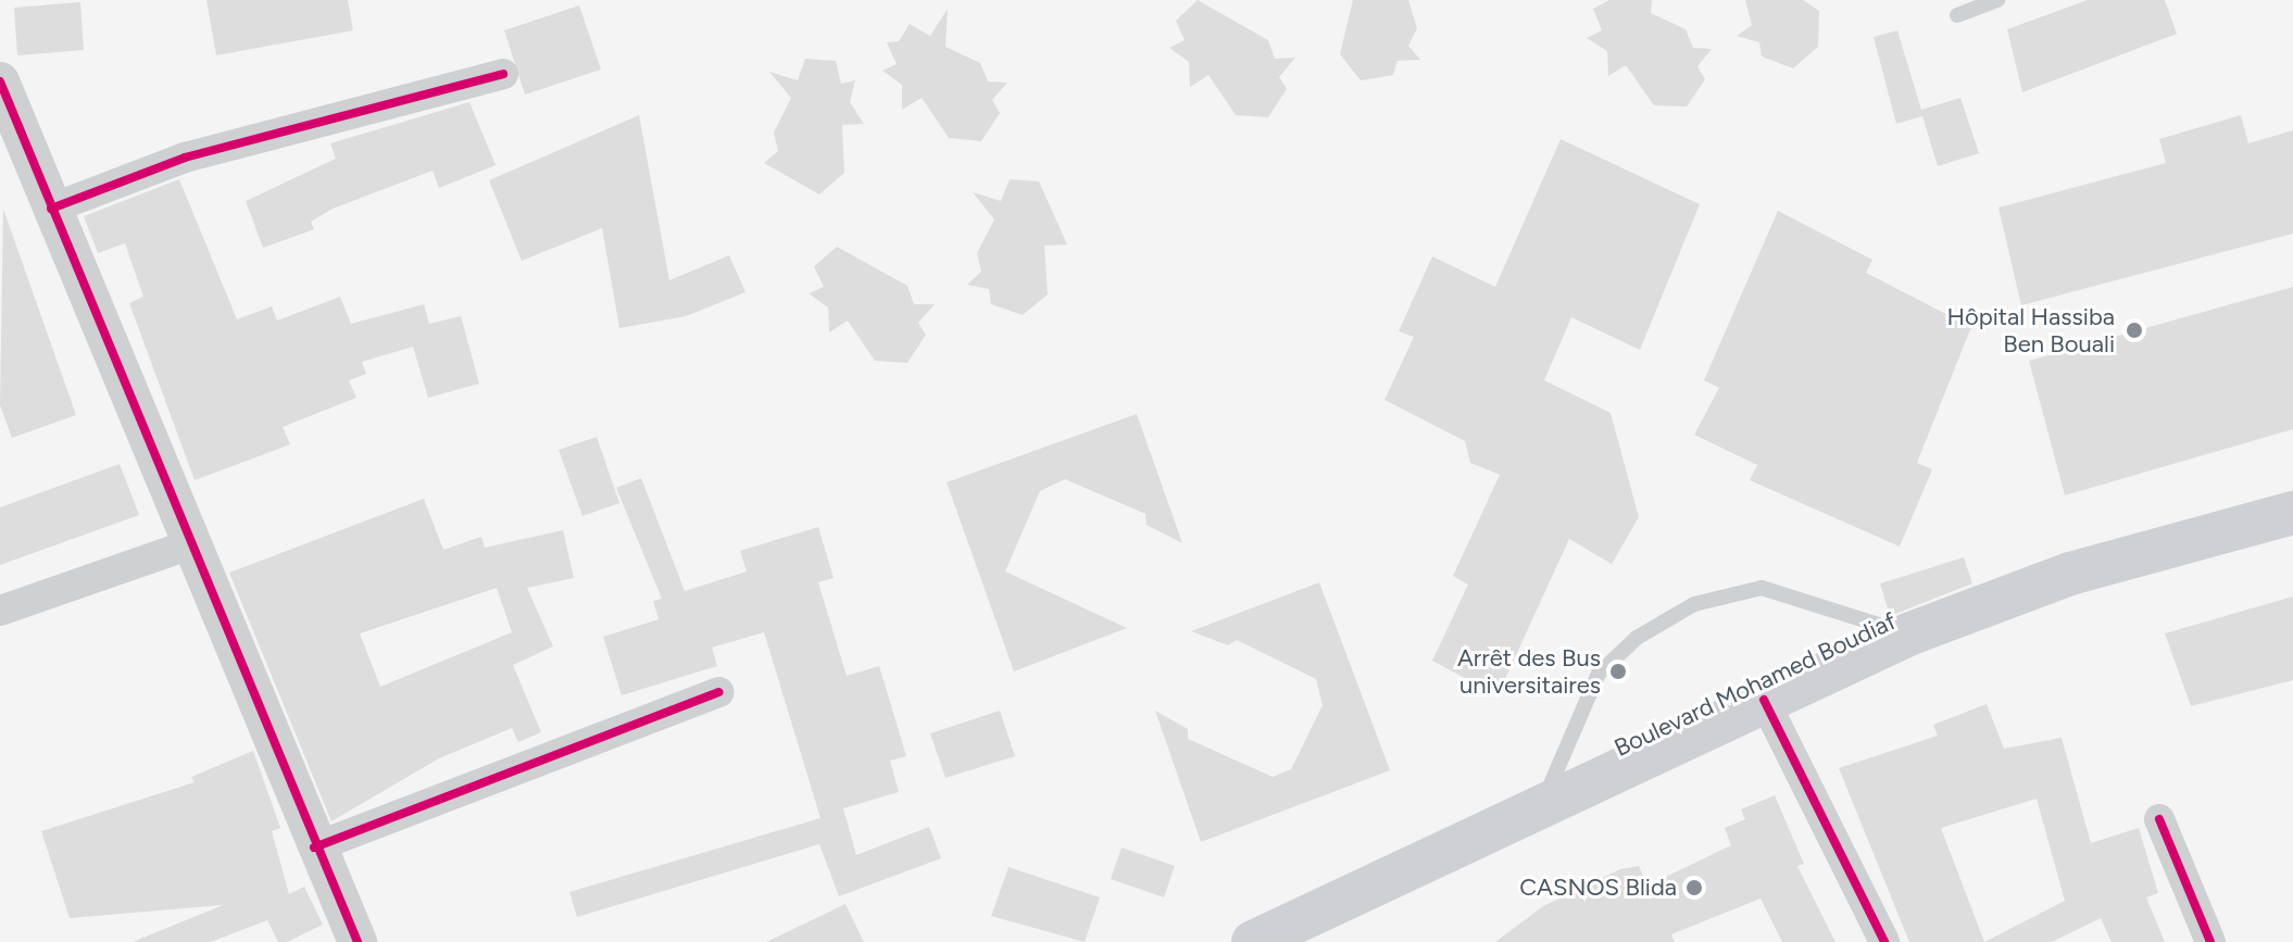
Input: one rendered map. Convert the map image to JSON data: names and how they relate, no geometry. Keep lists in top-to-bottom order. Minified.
{"streets":{"main road":["Boulevard Mohamed Boudiaf"]},"places":["Hôpital Hassiba Ben Bouali","Arrêt des Bus universitaires","CASNOS Blida"]}
